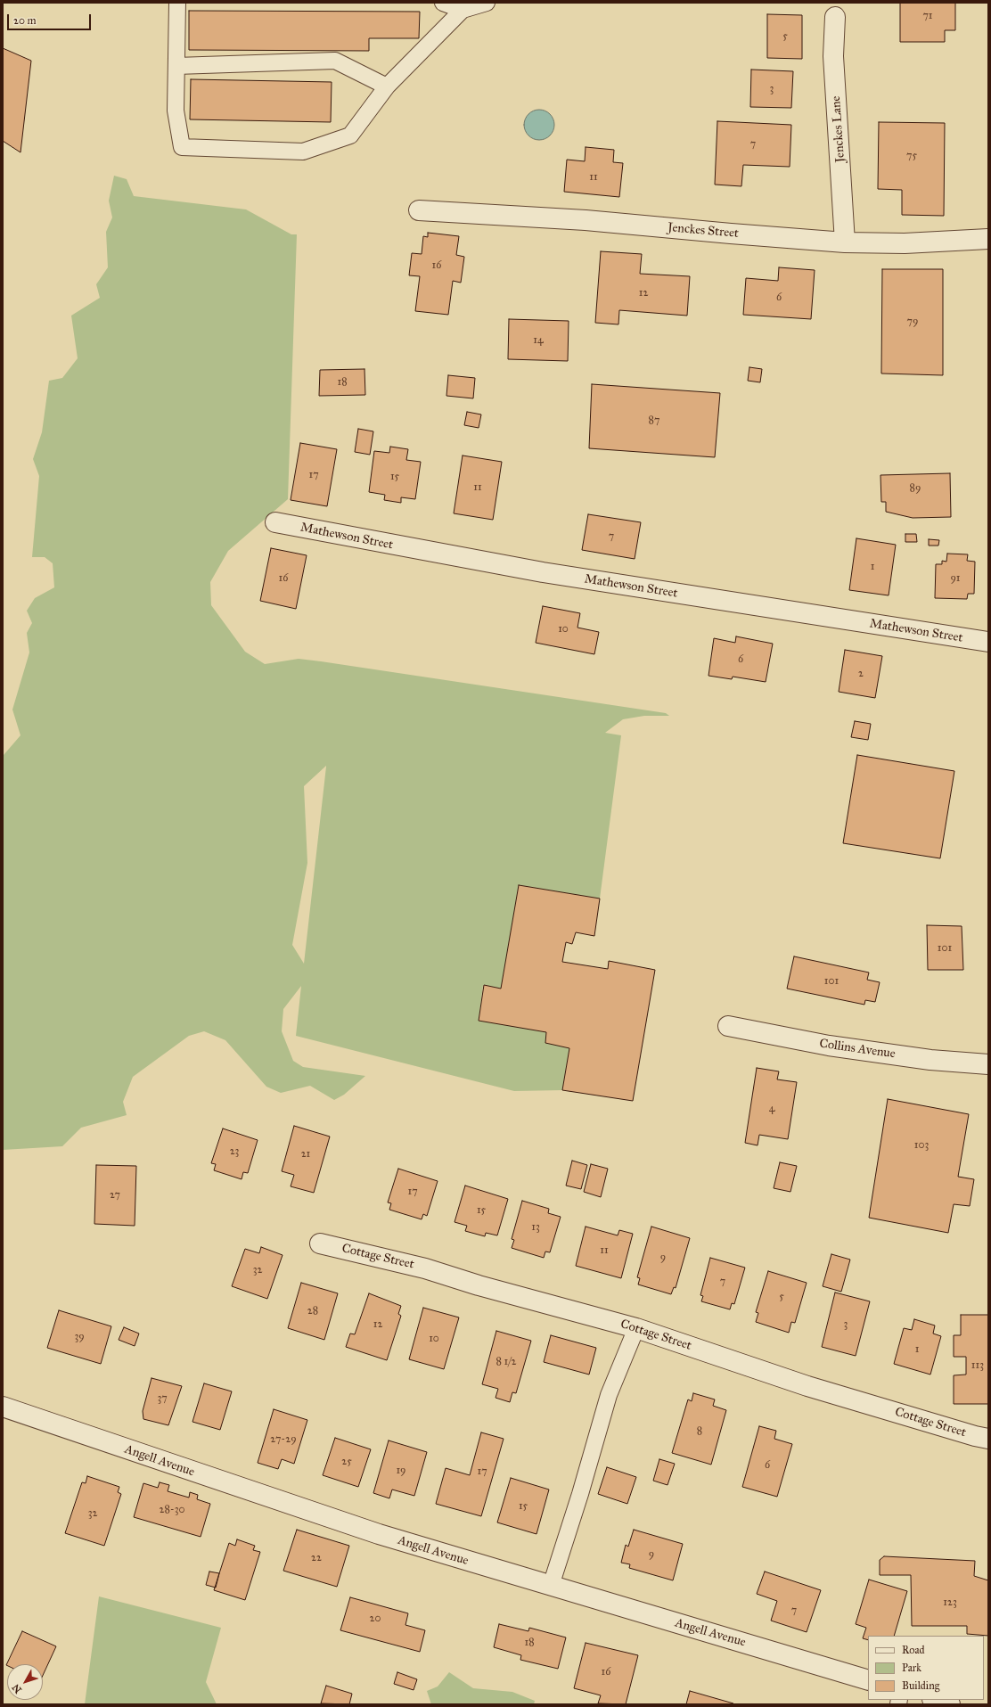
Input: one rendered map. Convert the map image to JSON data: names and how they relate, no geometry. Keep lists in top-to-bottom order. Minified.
{"streets":{"street":["Jenckes Lane","Jenckes Street","Mathewson Street","Collins Avenue","Cottage Street","Angell Avenue"]},"crossings":[["Jenckes Lane","Jenckes Street"]],"house_numbers":["71","5","3","7","75","11","16","12","6","79","14","18","87","17","15","11","89","7","1","16","91","10","6","2","101","101","4","103","23","21","17","27","15","13","11","9","32","7","5","28","12","3","39","10","1","8 1/2","113","37","8","27-29","25","6","19","17","15","28-30","32","9","22","123","7","20","18","16"],"legend":["Road","Park","Building"],"scale_bar":"20 m","north":"bottom left"}
